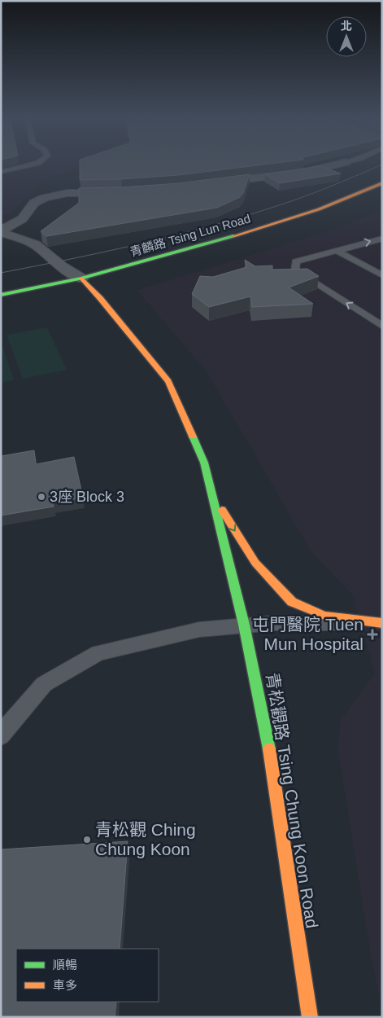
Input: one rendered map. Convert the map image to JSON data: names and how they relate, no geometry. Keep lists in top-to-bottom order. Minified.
{"streets":{"street":["青麟路 Tsing Lun Road","青松觀路 Tsing Chung Koon Road"]},"crossings":[["青麟路 Tsing Lun Road","青松觀路 Tsing Chung Koon Road"]],"places":{"other":["3座 Block 3","青松觀 Ching Chung Koon"],"health":["屯門醫院 Tuen Mun Hospital"]},"legend":["順暢","車多"],"north":"top"}
